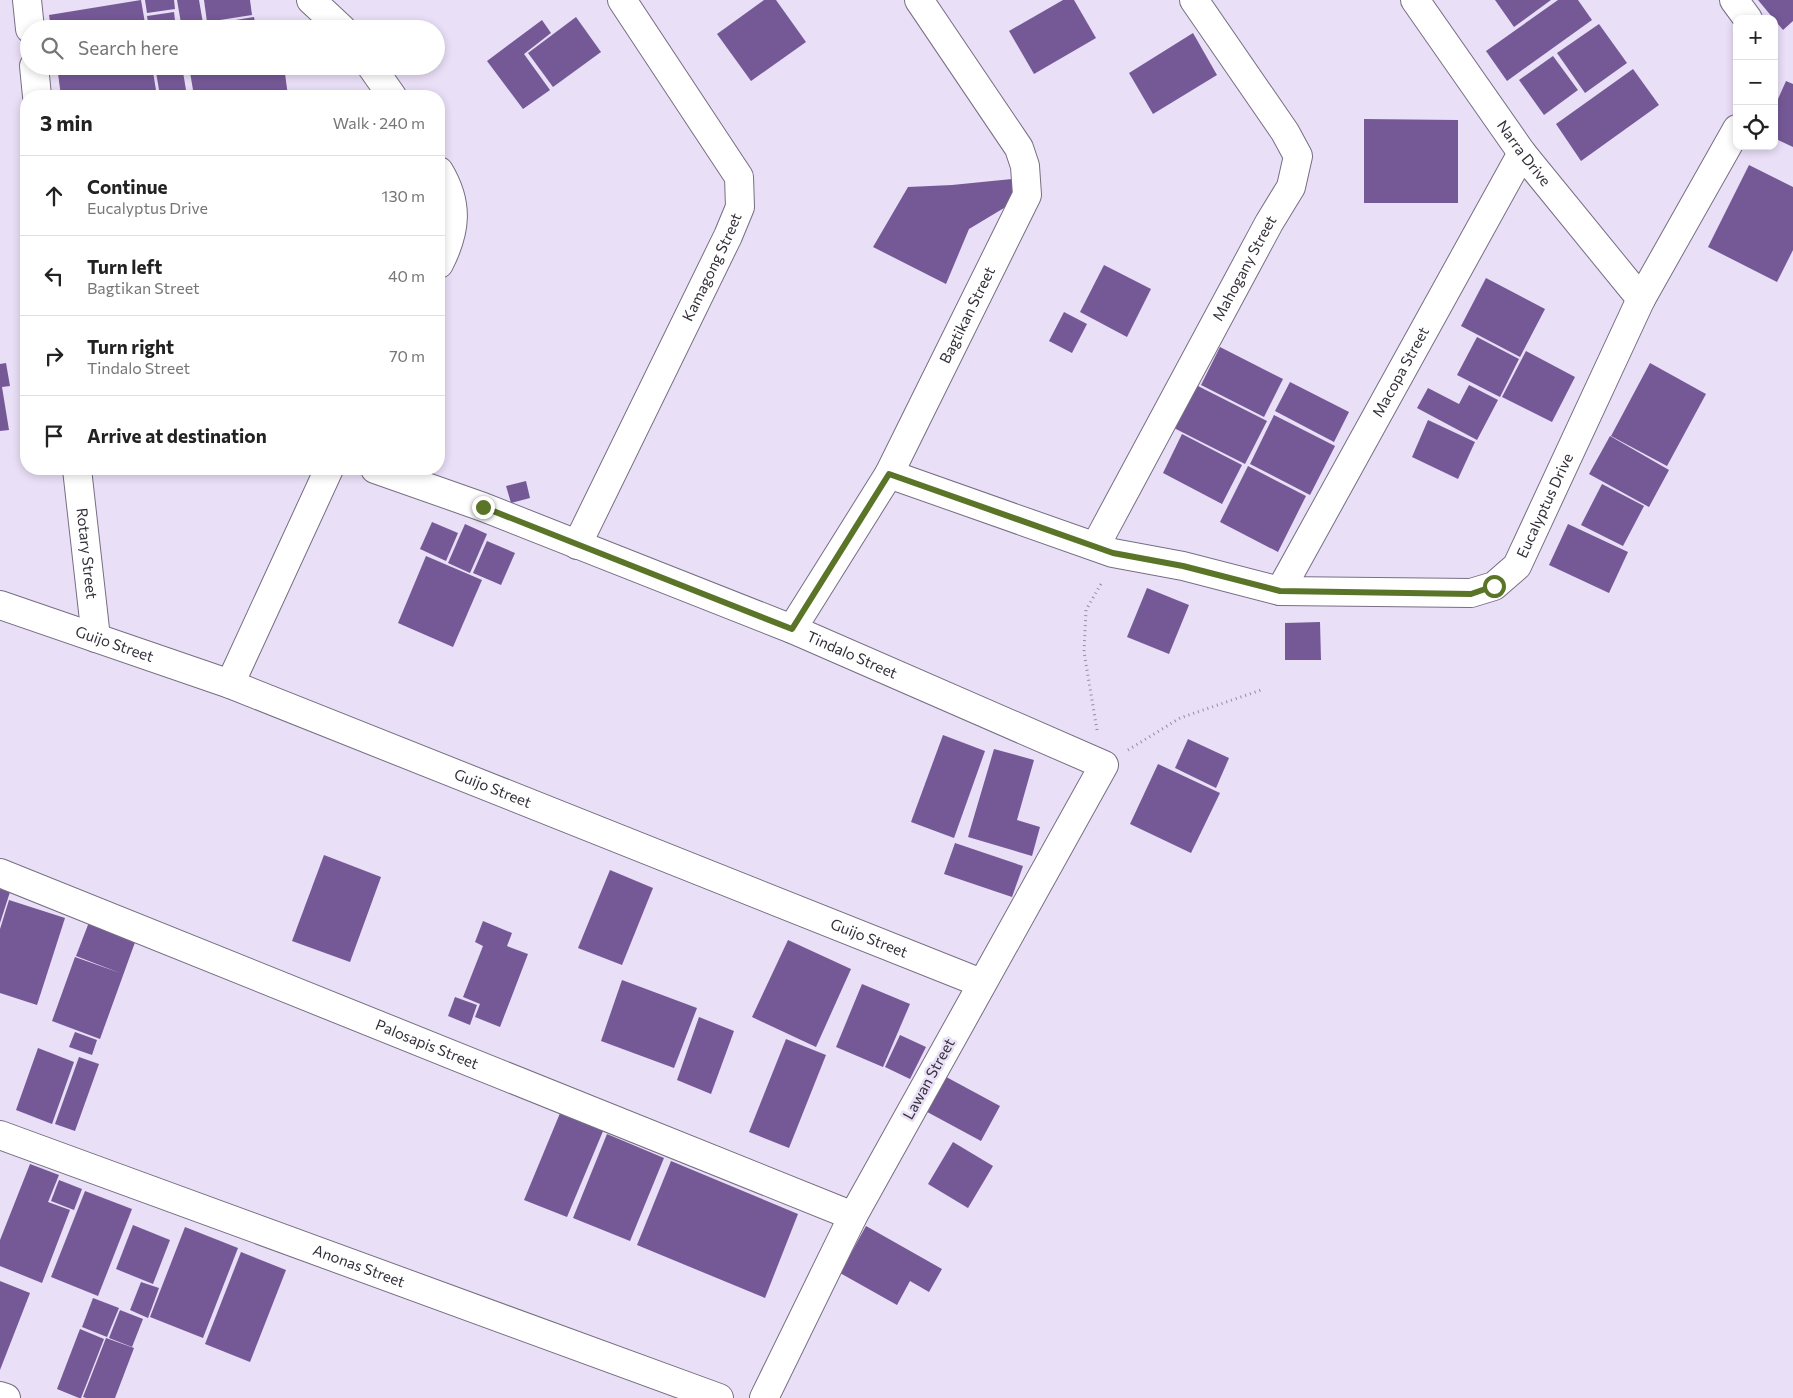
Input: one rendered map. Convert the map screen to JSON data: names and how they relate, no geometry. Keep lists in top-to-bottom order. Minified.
{"streets":{"street":["Narra Drive","Kamagong Street","Mahogany Street","Bagtikan Street","Macopa Street","Eucalyptus Drive","Rotary Street","Guijo Street","Tindalo Street","Palosapis Street","Lawan Street","Anonas Street"]},"crossings":[["Narra Drive","Macopa Street"],["Narra Drive","Eucalyptus Drive"],["Kamagong Street","Tindalo Street"],["Mahogany Street","Eucalyptus Drive"],["Bagtikan Street","Eucalyptus Drive"],["Bagtikan Street","Tindalo Street"],["Macopa Street","Eucalyptus Drive"],["Rotary Street","Guijo Street"],["Guijo Street","Lawan Street"],["Tindalo Street","Lawan Street"],["Palosapis Street","Lawan Street"]],"page":{"map_buttons":["+","−"],"search":"Search here","heading":["3 min","Walk · 240 m"],"list":[["Continue","Eucalyptus Drive","130 m"],["Turn left","Bagtikan Street","40 m"],["Turn right","Tindalo Street","70 m"],"Arrive at destination"]}}
